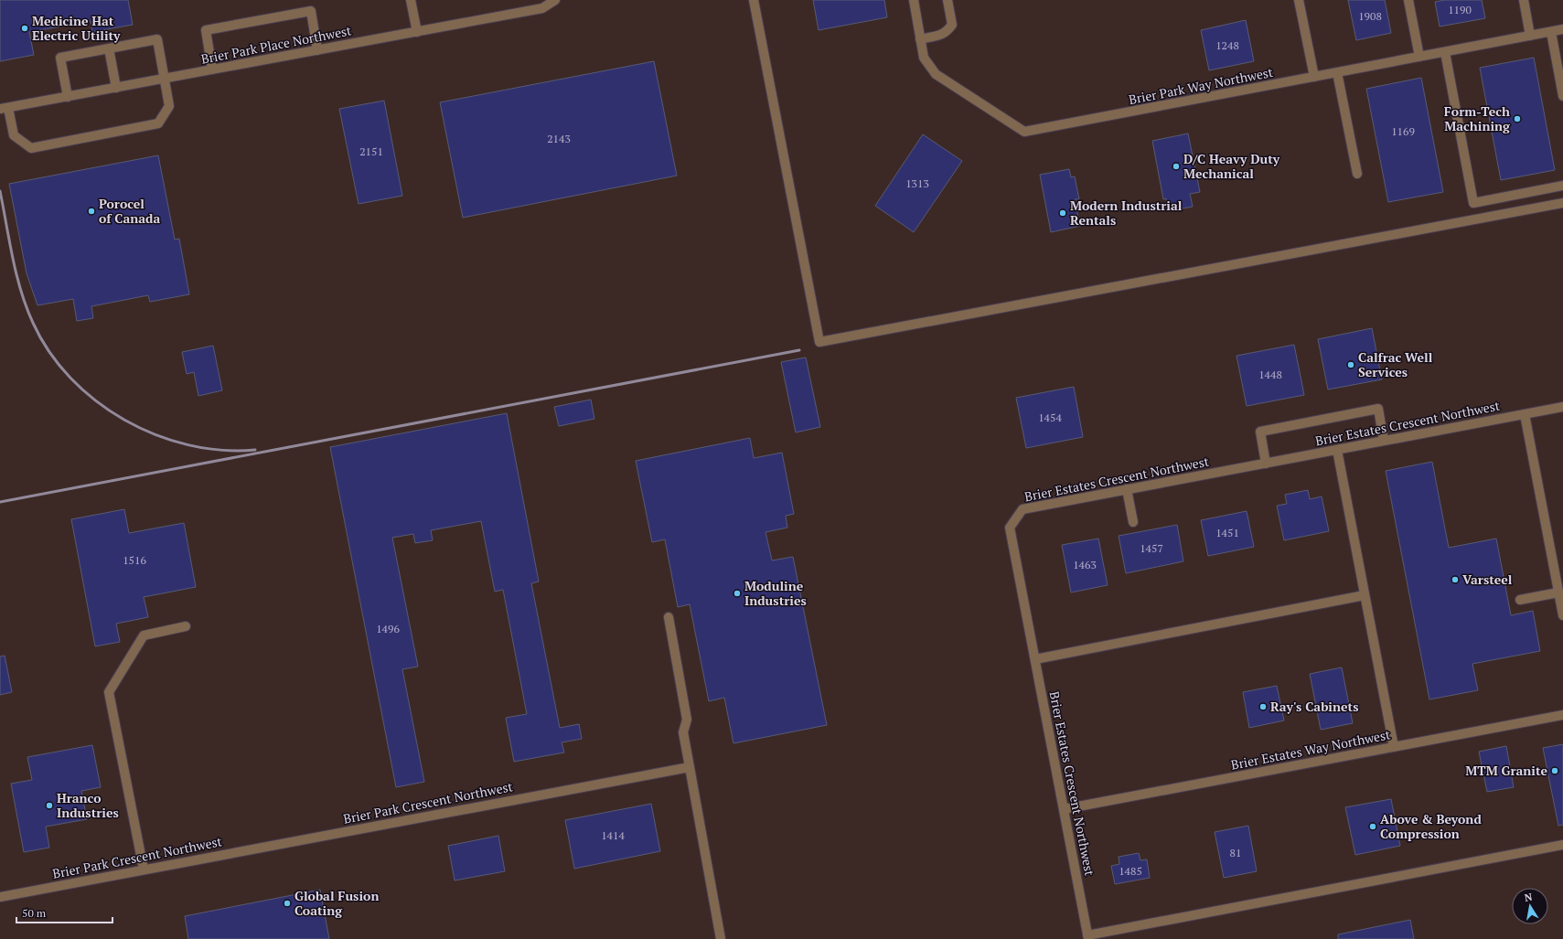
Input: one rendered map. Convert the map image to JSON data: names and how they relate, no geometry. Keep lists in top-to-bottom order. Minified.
{"streets":{"street":["Brier Park Place Northwest","Brier Park Way Northwest","Brier Estates Crescent Northwest","Brier Estates Way Northwest","Brier Park Crescent Northwest"]},"crossings":[["Brier Estates Crescent Northwest","Brier Estates Way Northwest"]],"places":["Medicine Hat Electric Utility","Form-Tech Machining","D/C Heavy Duty Mechanical","Porocel of Canada","Modern Industrial Rentals","Calfrac Well Services","Varsteel","Moduline Industries","Ray's Cabinets","MTM Granite","Hranco Industries","Above & Beyond Compression","Global Fusion Coating"],"house_numbers":["1190","1908","1248","1169","2143","2151","1313","1448","1454","1451","1457","1516","1463","1496","1414","81","1485"],"scale_bar":"50 m","north":"top"}
